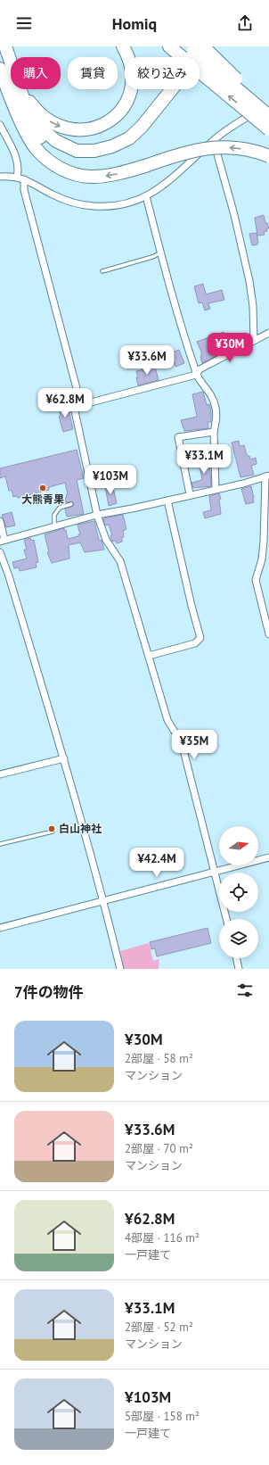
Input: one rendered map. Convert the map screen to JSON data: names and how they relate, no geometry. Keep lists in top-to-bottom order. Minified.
{"places":["大熊青果","白山神社"],"north":"right","page":{"header":"Homiq","chip":["購入","賃貸","絞り込み"],"price":["¥30M","¥33.6M","¥62.8M","¥33.1M","¥103M","¥35M","¥42.4M"],"heading":"7件の物件","list":[{"name":"¥30M","note":"2部屋 · 58 m² · マンション"},{"name":"¥33.6M","note":"2部屋 · 70 m² · マンション"},{"name":"¥62.8M","note":"4部屋 · 116 m² · 一戸建て"},{"name":"¥33.1M","note":"2部屋 · 52 m² · マンション"},{"name":"¥103M","note":"5部屋 · 158 m² · 一戸建て"}]}}
